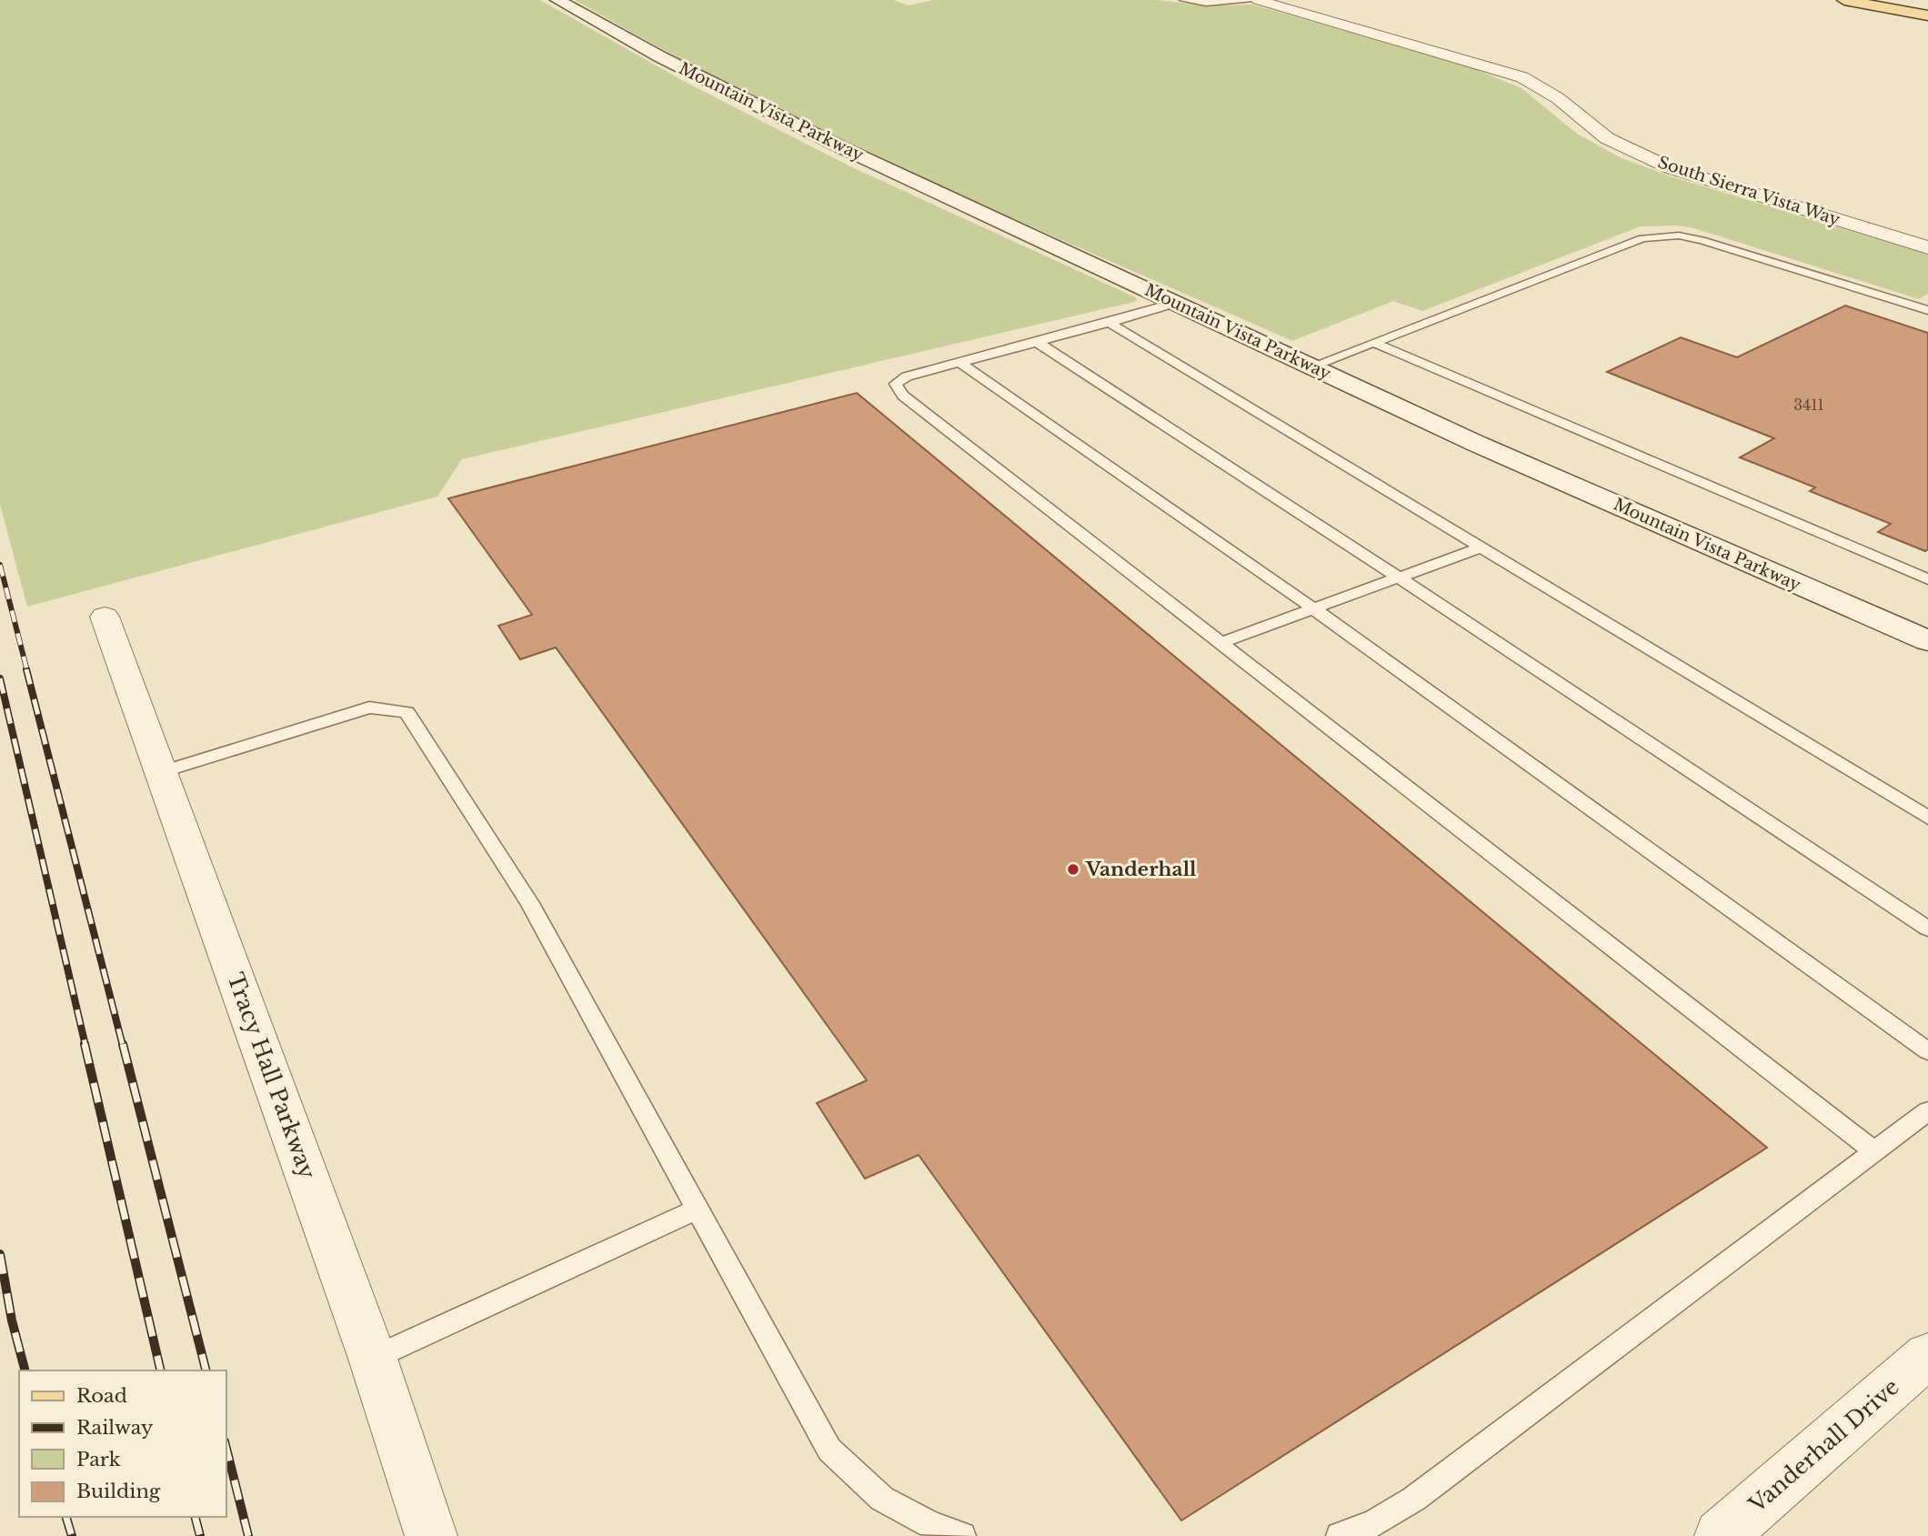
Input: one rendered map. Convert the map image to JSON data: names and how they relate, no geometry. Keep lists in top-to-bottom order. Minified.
{"streets":{"street":["Mountain Vista Parkway","South Sierra Vista Way","Tracy Hall Parkway","Vanderhall Drive"]},"places":["Vanderhall"],"house_numbers":["3411"],"legend":["Road","Railway","Park","Building"]}
